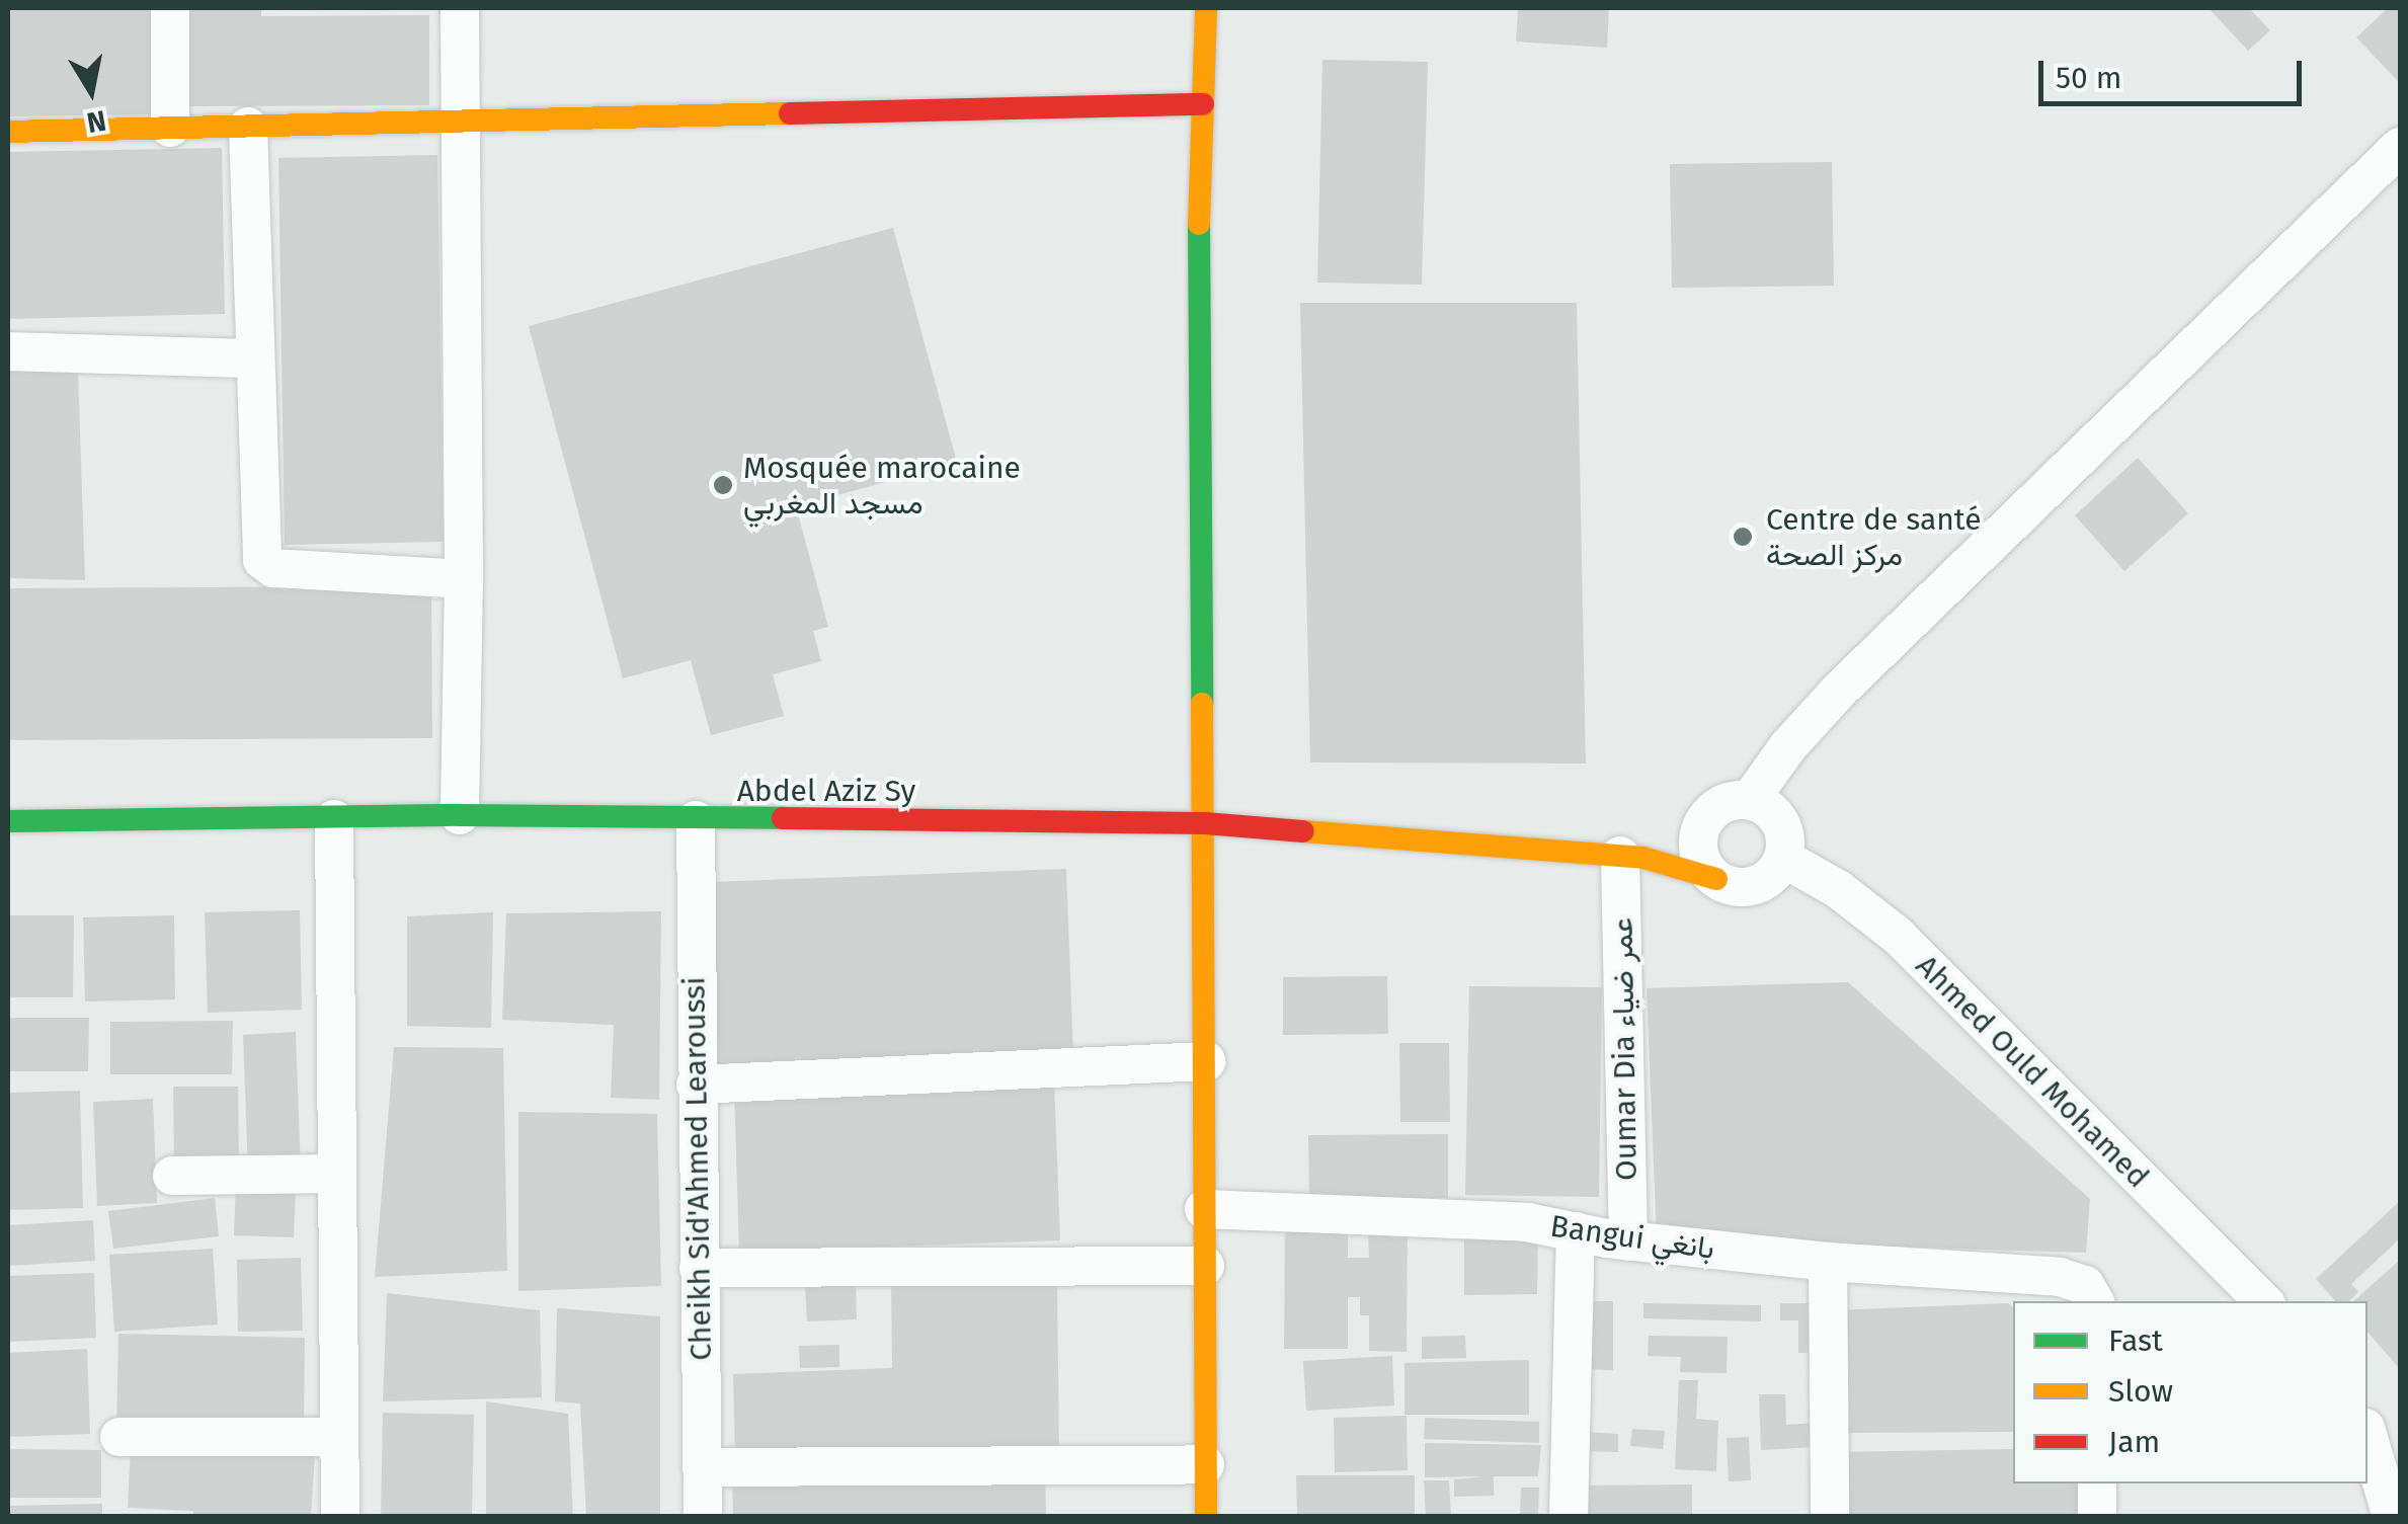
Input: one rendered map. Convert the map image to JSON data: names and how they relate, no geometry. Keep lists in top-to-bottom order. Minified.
{"streets":{"street":["Abdel Aziz Sy","Oumar Dia عمر ضياء","Ahmed Ould Mohamed","Cheikh Sid'Ahmed Learoussi","Bangui بانغي"]},"crossings":[["Abdel Aziz Sy","Oumar Dia عمر ضياء"],["Abdel Aziz Sy","Ahmed Ould Mohamed"],["Abdel Aziz Sy","Cheikh Sid'Ahmed Learoussi"],["Oumar Dia عمر ضياء","Bangui بانغي"]],"places":["Mosquée marocaine مسجد المغربي","Centre de santé مركز الصحة"],"legend":["Fast","Slow","Jam"],"scale_bar":"50 m","north":"bottom"}
